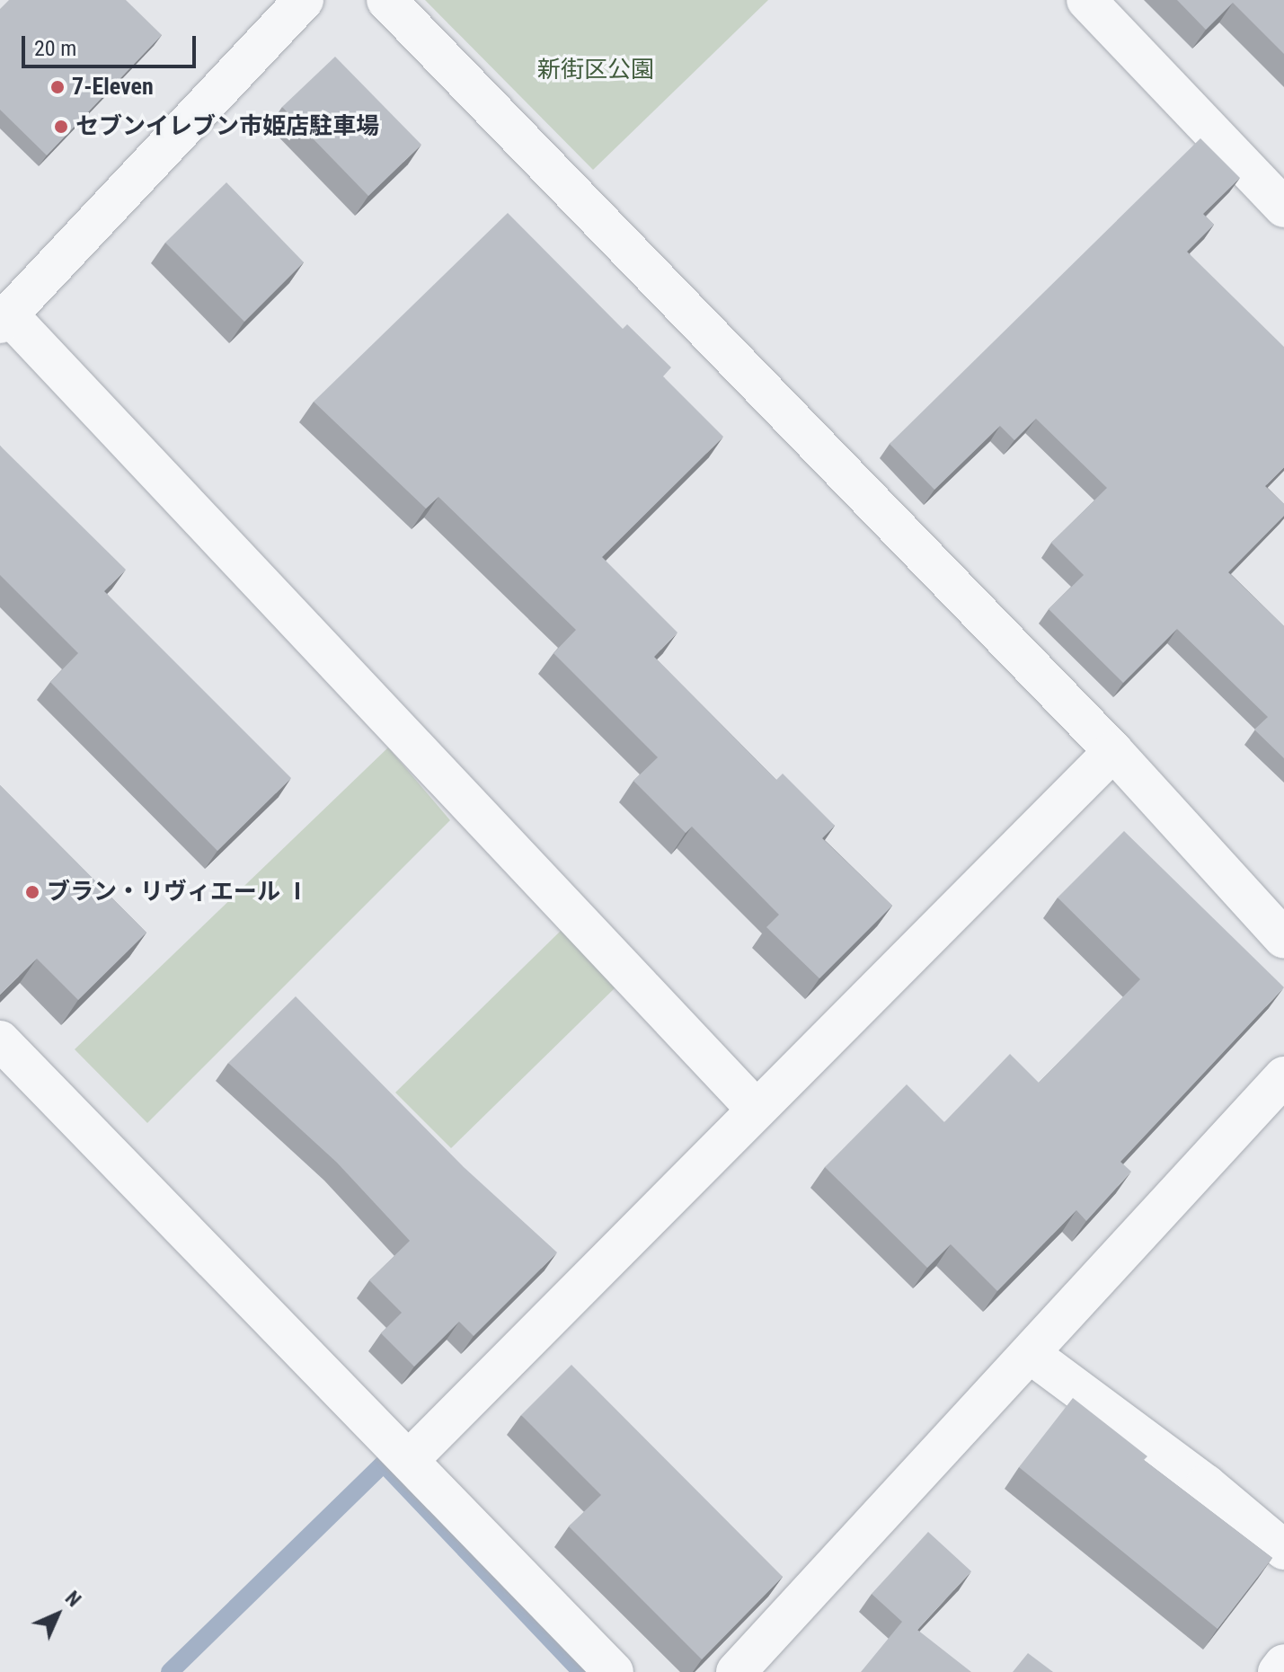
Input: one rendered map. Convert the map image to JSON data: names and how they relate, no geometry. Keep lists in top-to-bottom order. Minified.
{"parks":["新街区公園"],"places":["7-Eleven","セブンイレブン市姫店駐車場","ブラン・リヴィエール Ⅰ"],"scale_bar":"20 m","north":"top right"}
